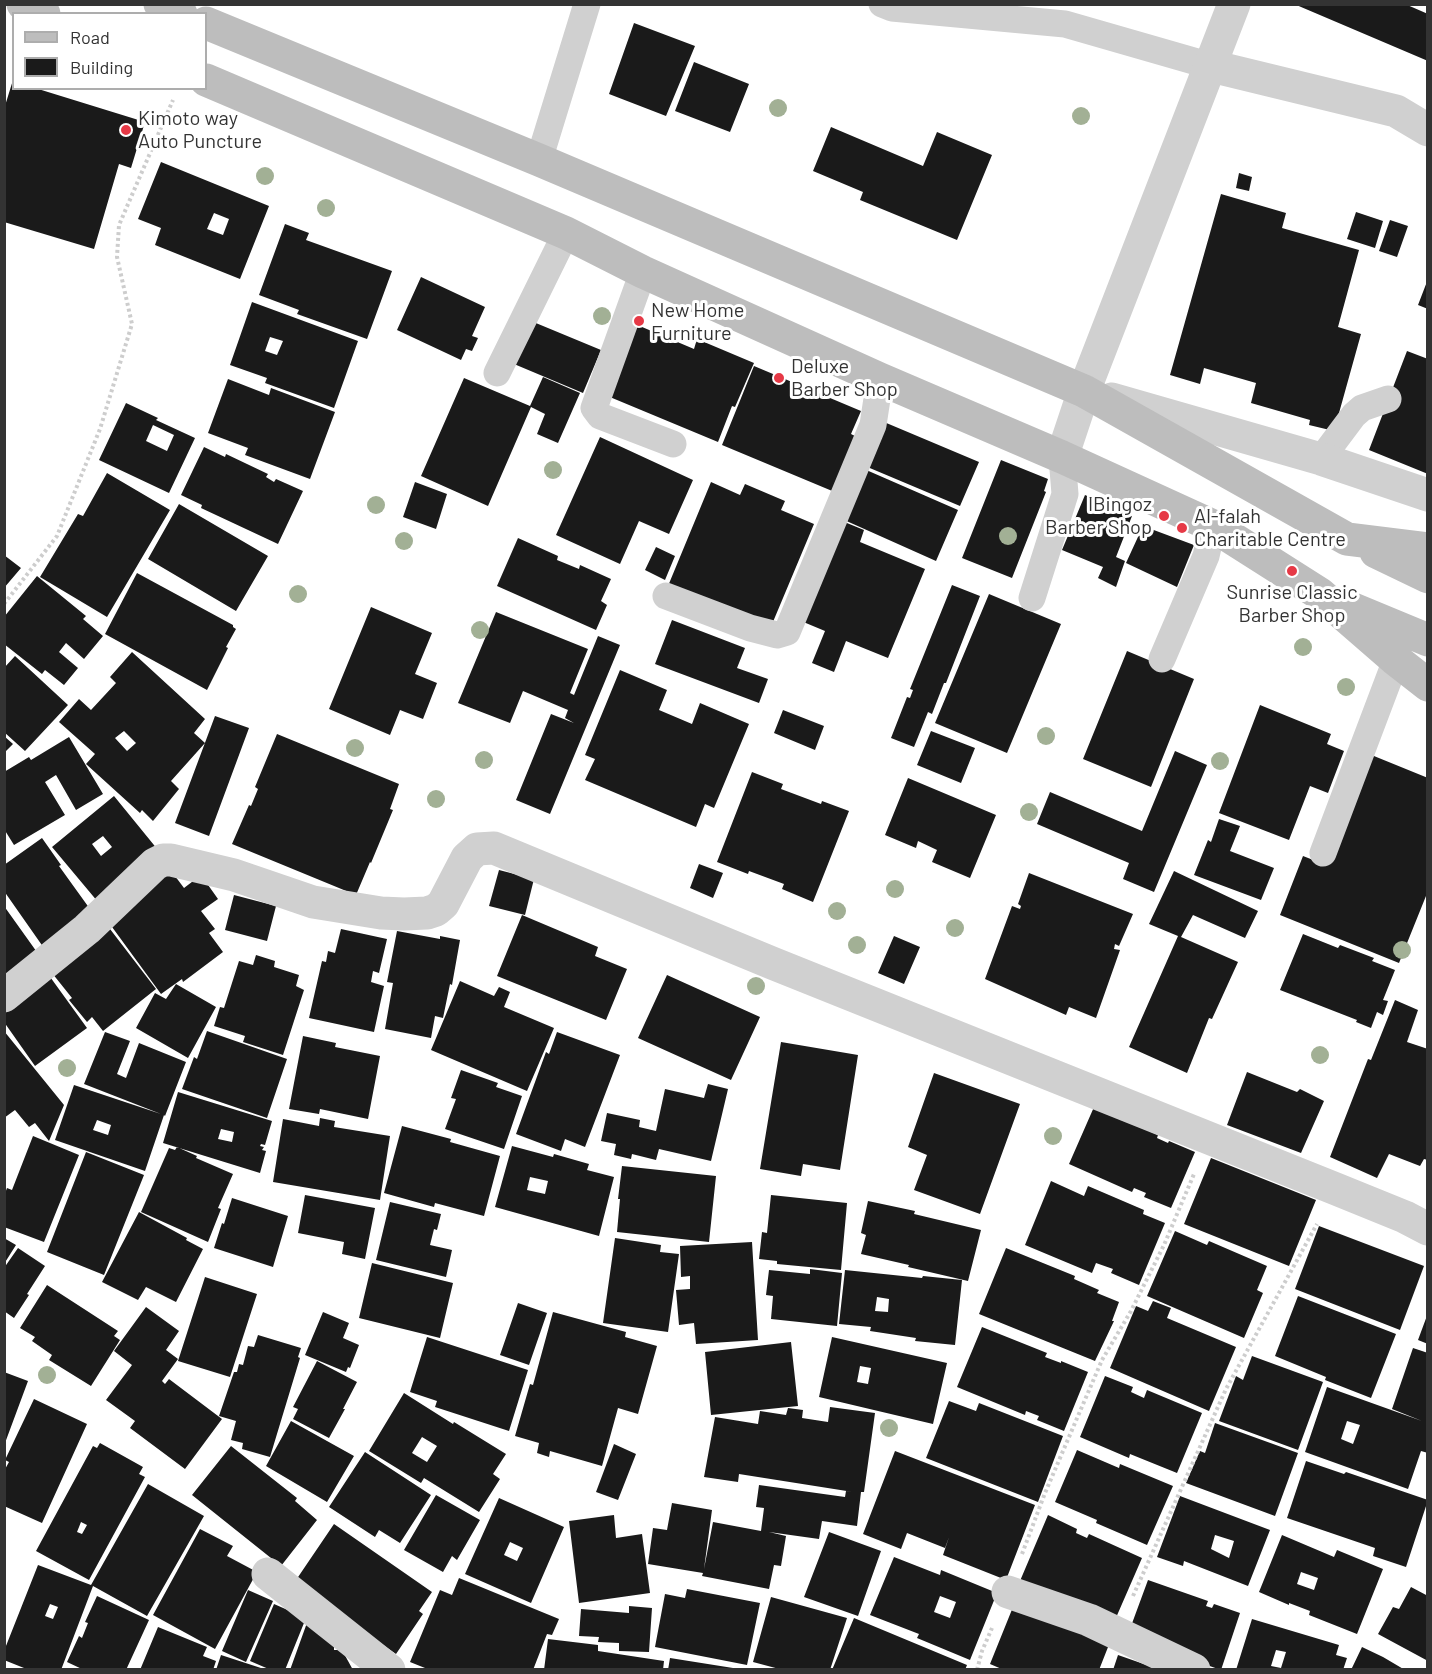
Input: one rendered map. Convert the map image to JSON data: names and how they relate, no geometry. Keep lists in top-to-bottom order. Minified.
{"places":["Kimoto way Auto Puncture","New Home Furniture","Deluxe Barber Shop","IBingoz Barber Shop","Al-falah Charitable Centre","Sunrise Classic Barber Shop"],"legend":["Road","Building"]}
